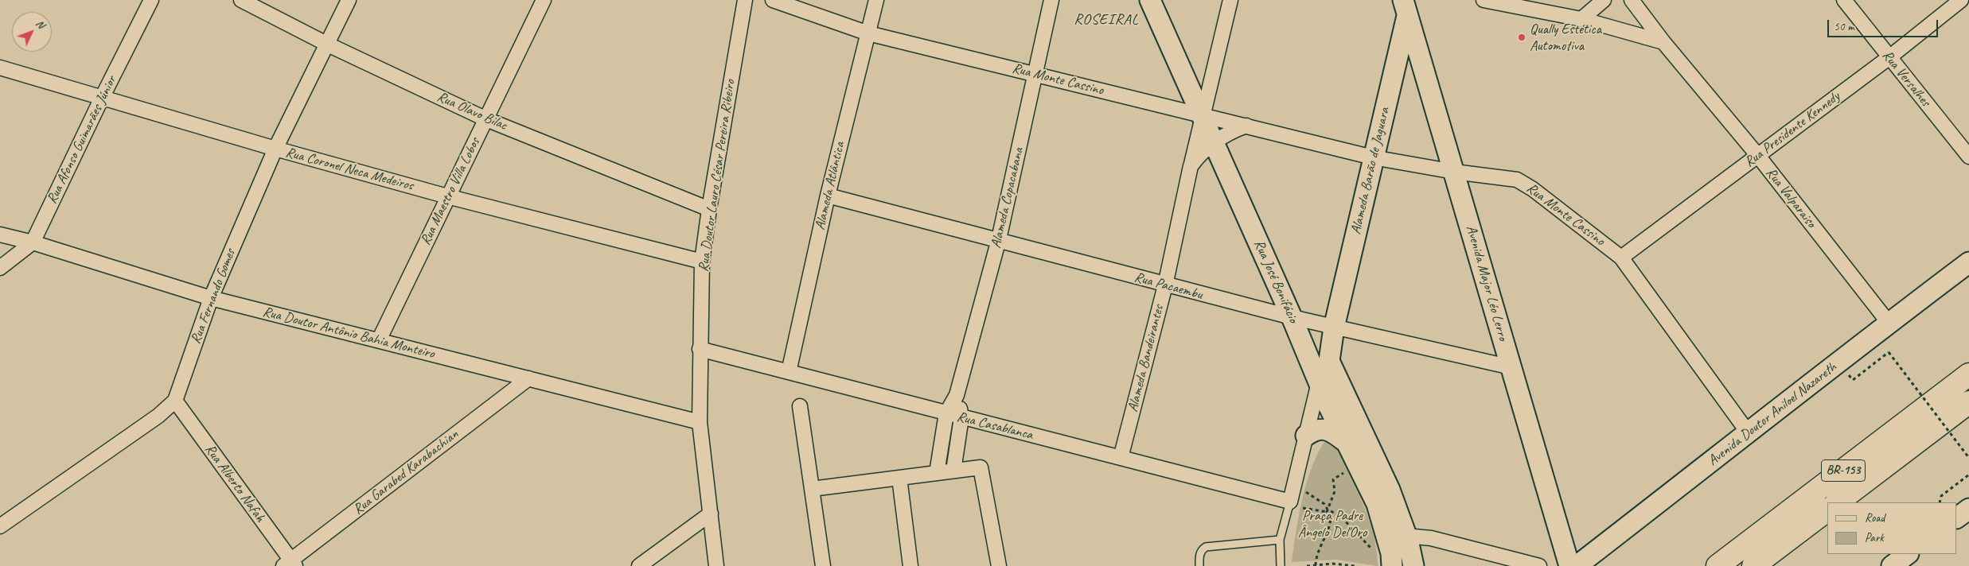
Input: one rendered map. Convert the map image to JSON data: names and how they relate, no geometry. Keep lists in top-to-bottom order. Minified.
{"streets":{"highway":["BR-153"],"street":["Rua Versalhes","Rua Monte Cassino","Rua Olavo Bilac","Rua Presidente Kennedy","Rua Afonso Guimarães Júnior","Rua Coronel Neca Medeiros","Alameda Barão de Jaguara","Rua Doutor Lauro César Pereira Ribeiro","Alameda Atlântica","Rua Maestro Villa Lobos","Alameda Copacabana","Rua Valparaiso","Rua José Bonifácio","Avenida Major Léo Lerro","Rua Pacaembu","Rua Fernando Gomes","Rua Doutor Antônio Bahia Monteiro","Alameda Bandeirantes","Avenida Doutor Aniloel Nazareth","Rua Casablanca","Rua Garabed Karabachian","Rua Alberto Nafah"]},"crossings":[["Rua Versalhes","Rua Presidente Kennedy"],["Rua Monte Cassino","Rua Presidente Kennedy"],["Rua Monte Cassino","Alameda Barão de Jaguara"],["Rua Monte Cassino","Alameda Atlântica"],["Rua Monte Cassino","Alameda Copacabana"],["Rua Monte Cassino","Rua José Bonifácio"],["Rua Monte Cassino","Avenida Major Léo Lerro"],["Rua Monte Cassino","Alameda Bandeirantes"],["Rua Monte Cassino","Avenida Doutor Aniloel Nazareth"],["Rua Olavo Bilac","Rua Doutor Lauro César Pereira Ribeiro"],["Rua Olavo Bilac","Rua Maestro Villa Lobos"],["Rua Olavo Bilac","Rua Fernando Gomes"],["Rua Presidente Kennedy","Rua Valparaiso"],["Rua Afonso Guimarães Júnior","Rua Coronel Neca Medeiros"],["Rua Afonso Guimarães Júnior","Rua Doutor Antônio Bahia Monteiro"],["Rua Coronel Neca Medeiros","Rua Doutor Lauro César Pereira Ribeiro"],["Rua Coronel Neca Medeiros","Rua Maestro Villa Lobos"],["Rua Coronel Neca Medeiros","Rua Fernando Gomes"],["Alameda Barão de Jaguara","Avenida Major Léo Lerro"],["Alameda Barão de Jaguara","Rua Pacaembu"],["Rua Doutor Lauro César Pereira Ribeiro","Rua Doutor Antônio Bahia Monteiro"],["Rua Doutor Lauro César Pereira Ribeiro","Rua Casablanca"],["Alameda Atlântica","Rua Pacaembu"],["Alameda Atlântica","Rua Casablanca"],["Rua Maestro Villa Lobos","Rua Doutor Antônio Bahia Monteiro"],["Alameda Copacabana","Rua Pacaembu"],["Alameda Copacabana","Rua Casablanca"],["Rua Valparaiso","Avenida Doutor Aniloel Nazareth"],["Rua José Bonifácio","Rua Pacaembu"],["Rua José Bonifácio","Alameda Bandeirantes"],["Avenida Major Léo Lerro","Rua Pacaembu"],["Rua Pacaembu","Alameda Bandeirantes"],["Rua Fernando Gomes","Rua Doutor Antônio Bahia Monteiro"],["Rua Fernando Gomes","Rua Alberto Nafah"],["Rua Doutor Antônio Bahia Monteiro","Rua Garabed Karabachian"],["Alameda Bandeirantes","Rua Casablanca"],["Rua Garabed Karabachian","Rua Alberto Nafah"]],"districts":["ROSEIRAL"],"parks":["Praça Padre Ângelo Del'Oro"],"places":["Qually Estética Automotiva"],"legend":["Road","Park"],"scale_bar":"50 m","north":"top right"}
